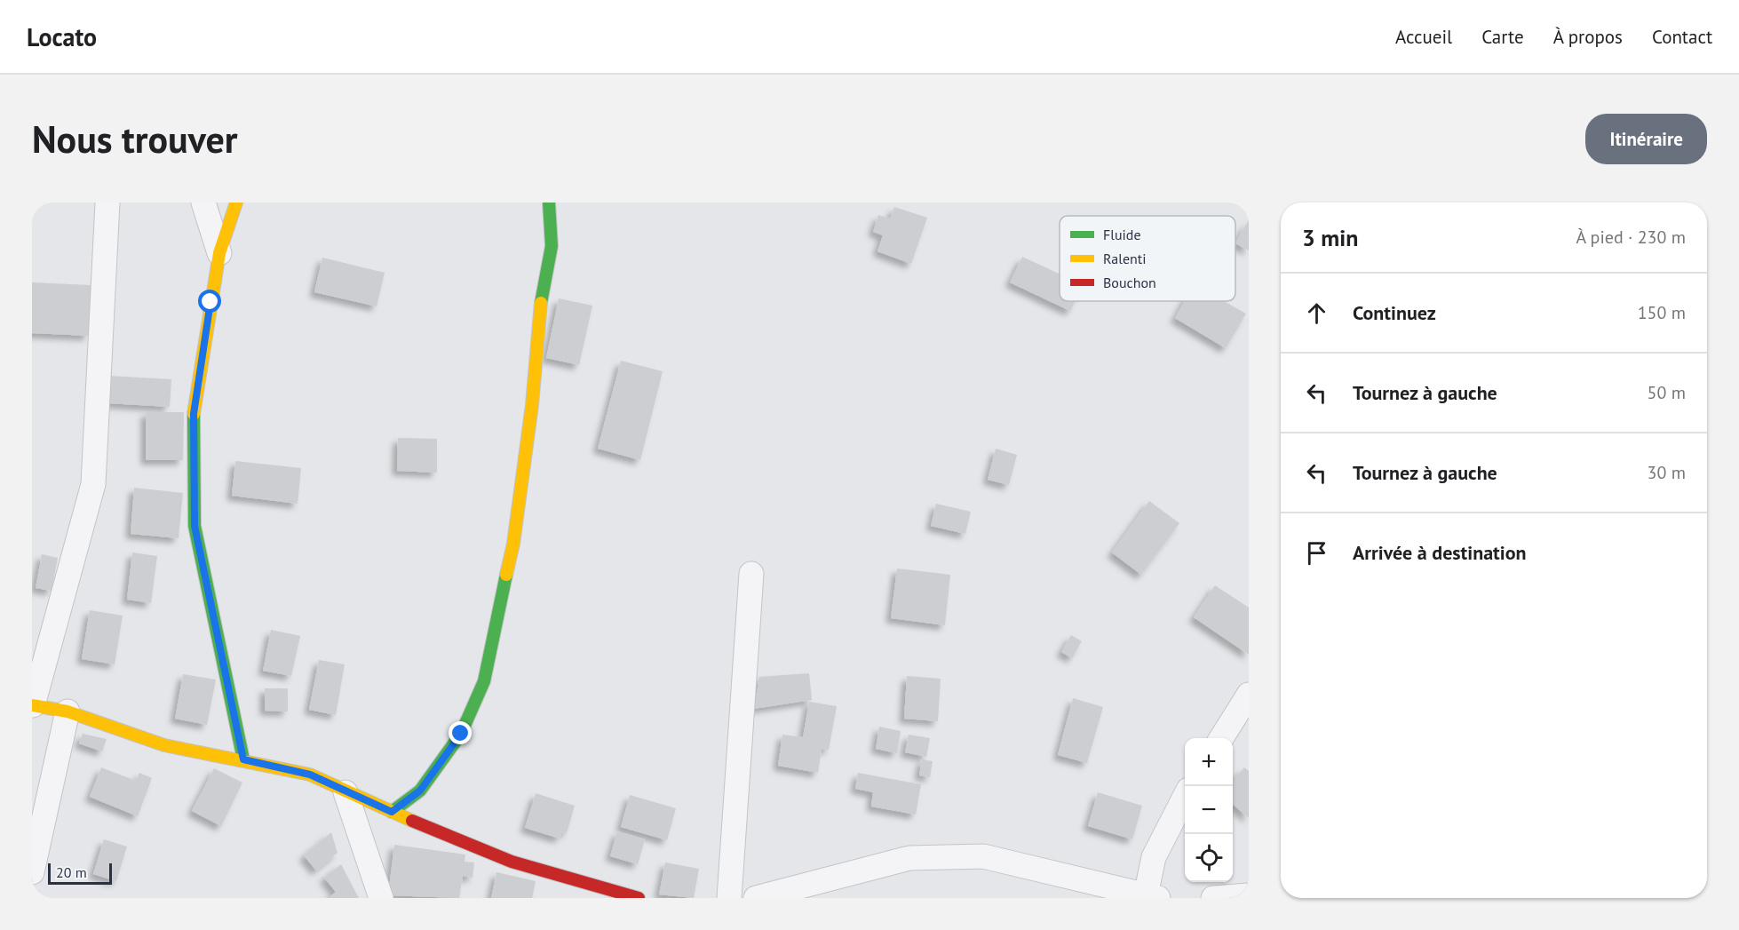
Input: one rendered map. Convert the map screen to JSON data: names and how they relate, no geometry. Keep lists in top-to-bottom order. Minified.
{"legend":["Fluide","Ralenti","Bouchon"],"scale_bar":"20 m","page":{"header":"Locato","nav":["Accueil","Carte","À propos","Contact"],"buttons":"Itinéraire","title":"Nous trouver","heading":["3 min","À pied · 230 m"],"list":[["Continuez","150 m"],["Tournez à gauche","50 m"],["Tournez à gauche","30 m"],"Arrivée à destination"],"map_buttons":["+","−"],"scale":"20 m"}}
